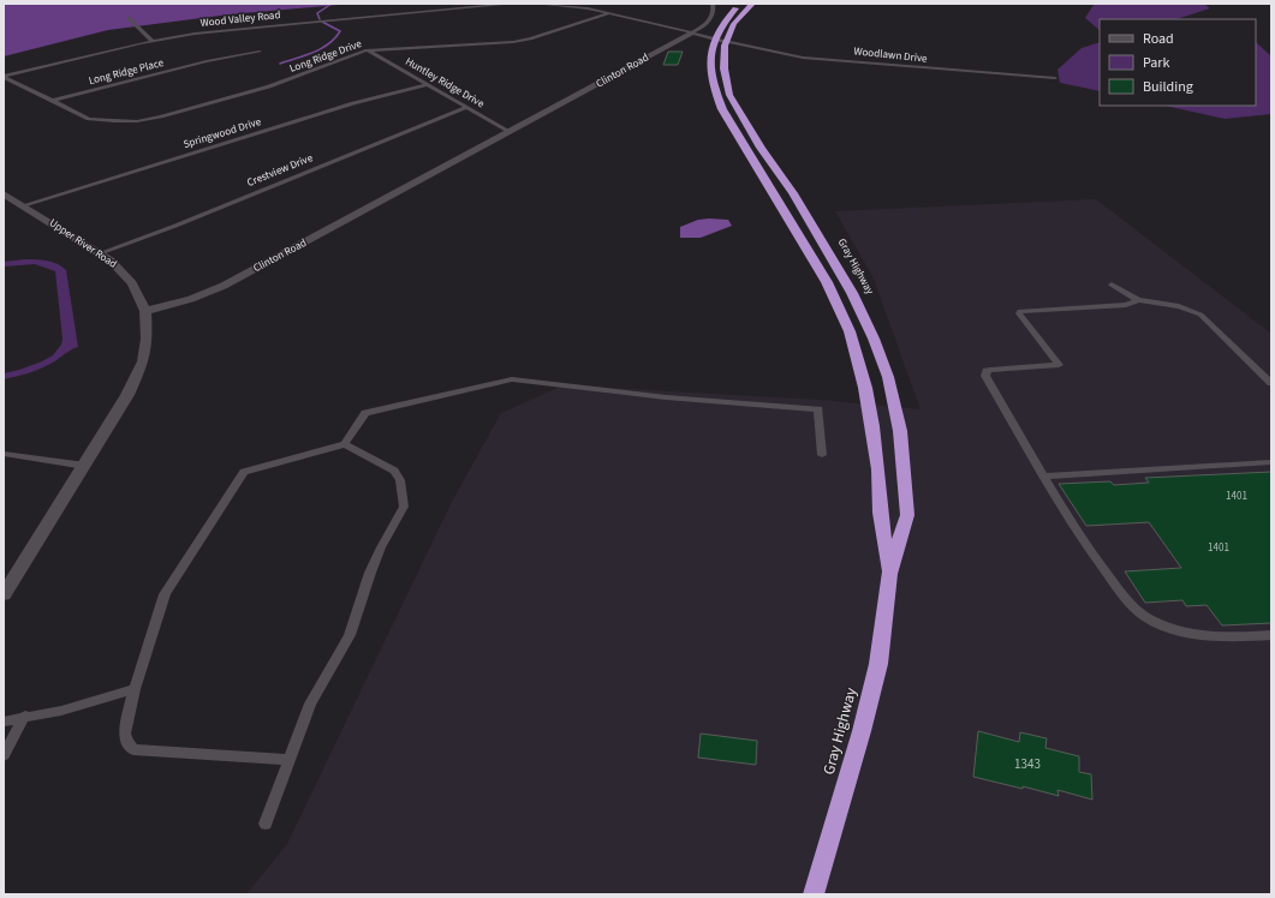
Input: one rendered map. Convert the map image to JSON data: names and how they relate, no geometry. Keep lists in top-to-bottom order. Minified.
{"streets":{"highway":["Gray Highway"],"street":["Wood Valley Road","Woodlawn Drive","Long Ridge Drive","Clinton Road","Long Ridge Place","Huntley Ridge Drive","Springwood Drive","Crestview Drive","Upper River Road"]},"crossings":[["Woodlawn Drive","Gray Highway"],["Long Ridge Drive","Long Ridge Place"],["Long Ridge Drive","Huntley Ridge Drive"],["Clinton Road","Huntley Ridge Drive"],["Clinton Road","Upper River Road"],["Huntley Ridge Drive","Springwood Drive"],["Huntley Ridge Drive","Crestview Drive"],["Springwood Drive","Upper River Road"],["Crestview Drive","Upper River Road"]],"house_numbers":["1401","1401","1343"],"legend":["Road","Park","Building"]}
